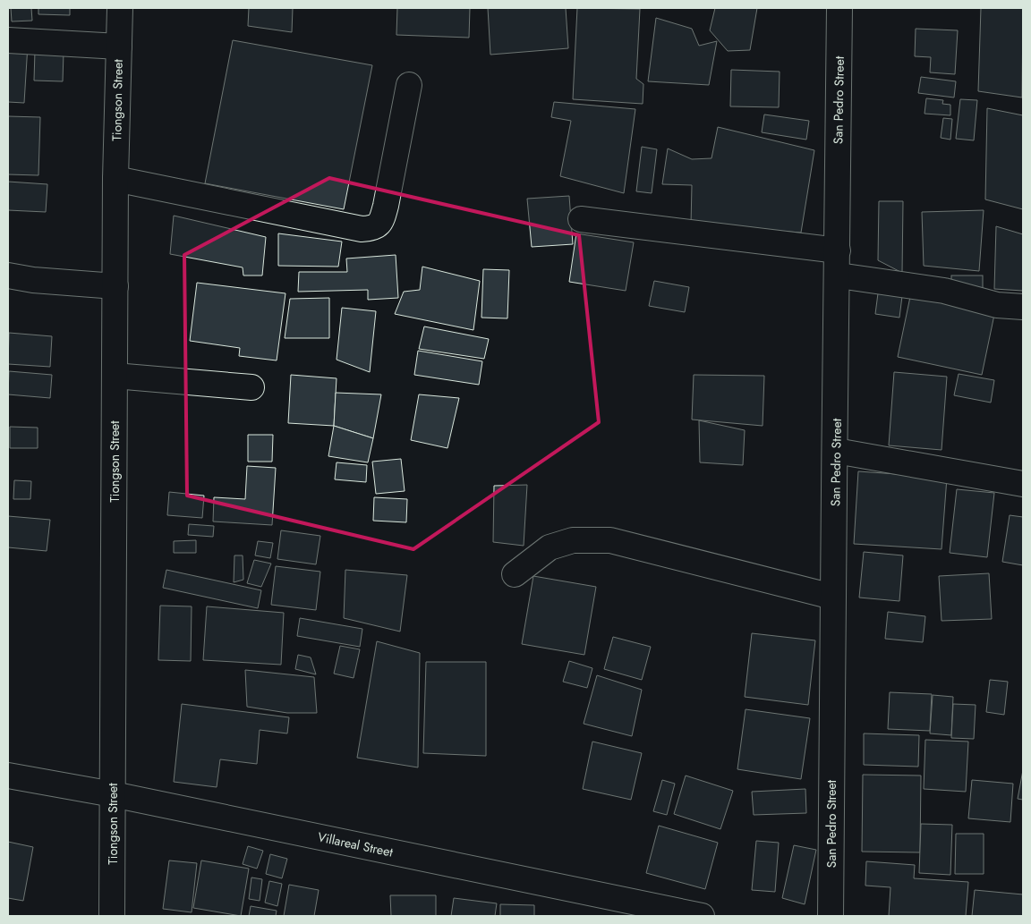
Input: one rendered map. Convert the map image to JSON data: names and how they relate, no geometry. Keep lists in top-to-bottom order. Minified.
{"streets":{"street":["Tiongson Street","San Pedro Street","Villareal Street"]},"crossings":[["Tiongson Street","Villareal Street"]]}
